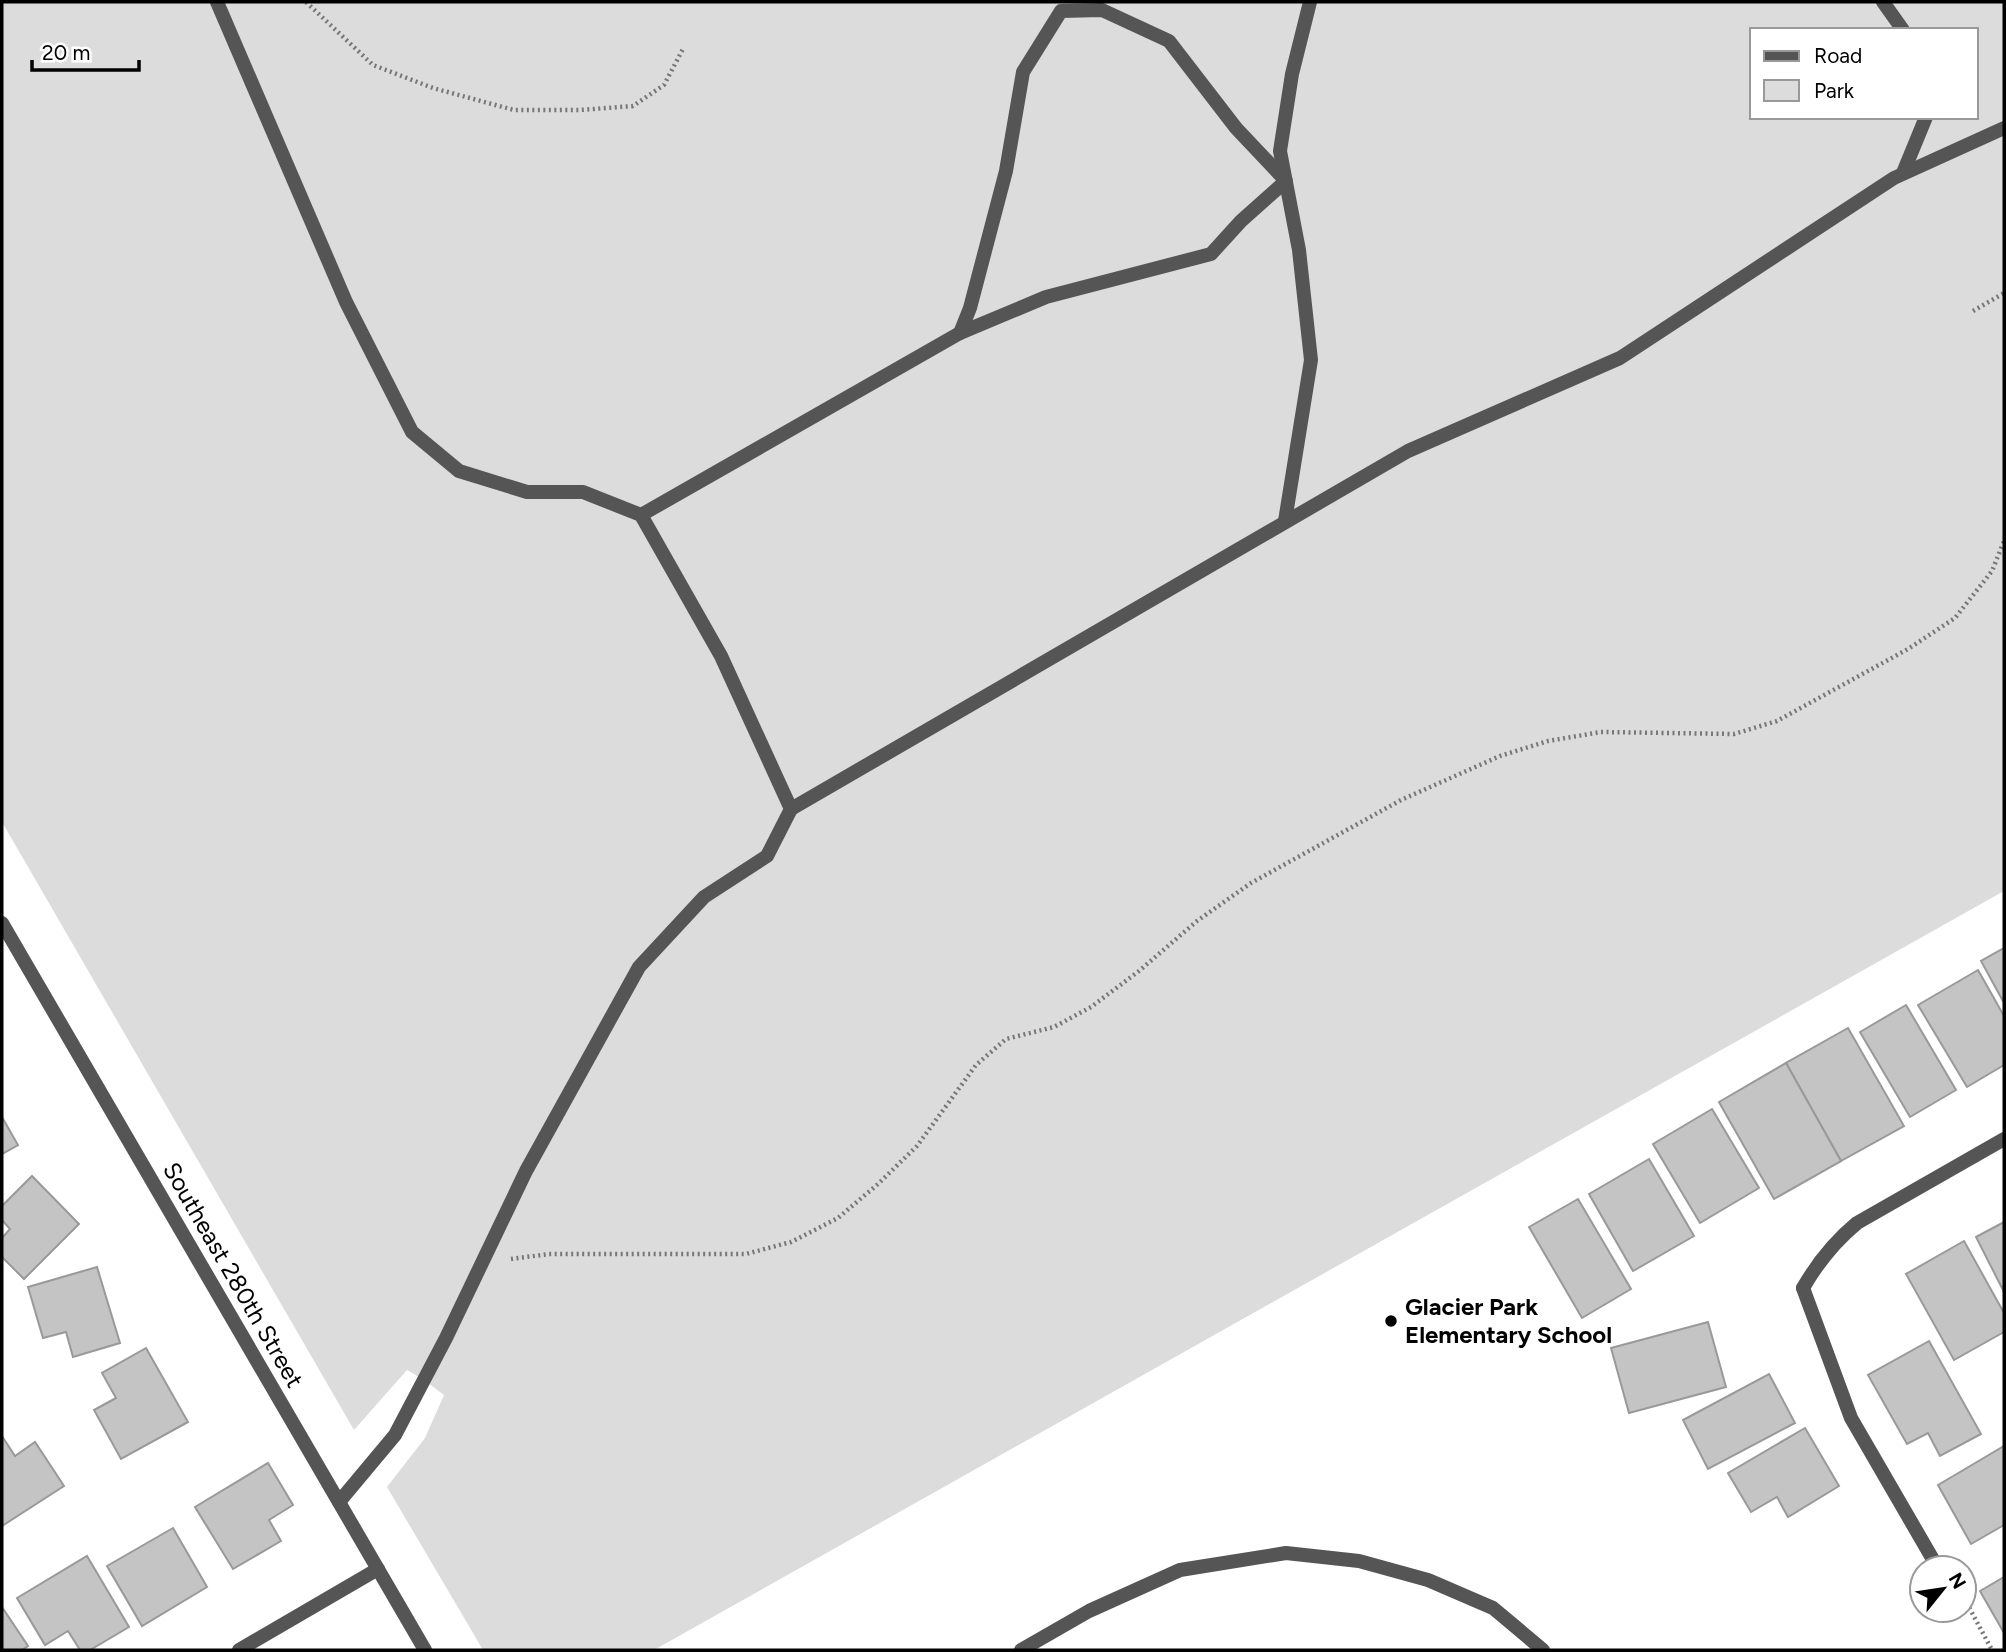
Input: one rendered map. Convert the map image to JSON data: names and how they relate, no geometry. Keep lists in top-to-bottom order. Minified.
{"streets":{"street":["Southeast 280th Street"]},"places":["Glacier Park Elementary School"],"legend":["Road","Park"],"scale_bar":"20 m","north":"top right"}
